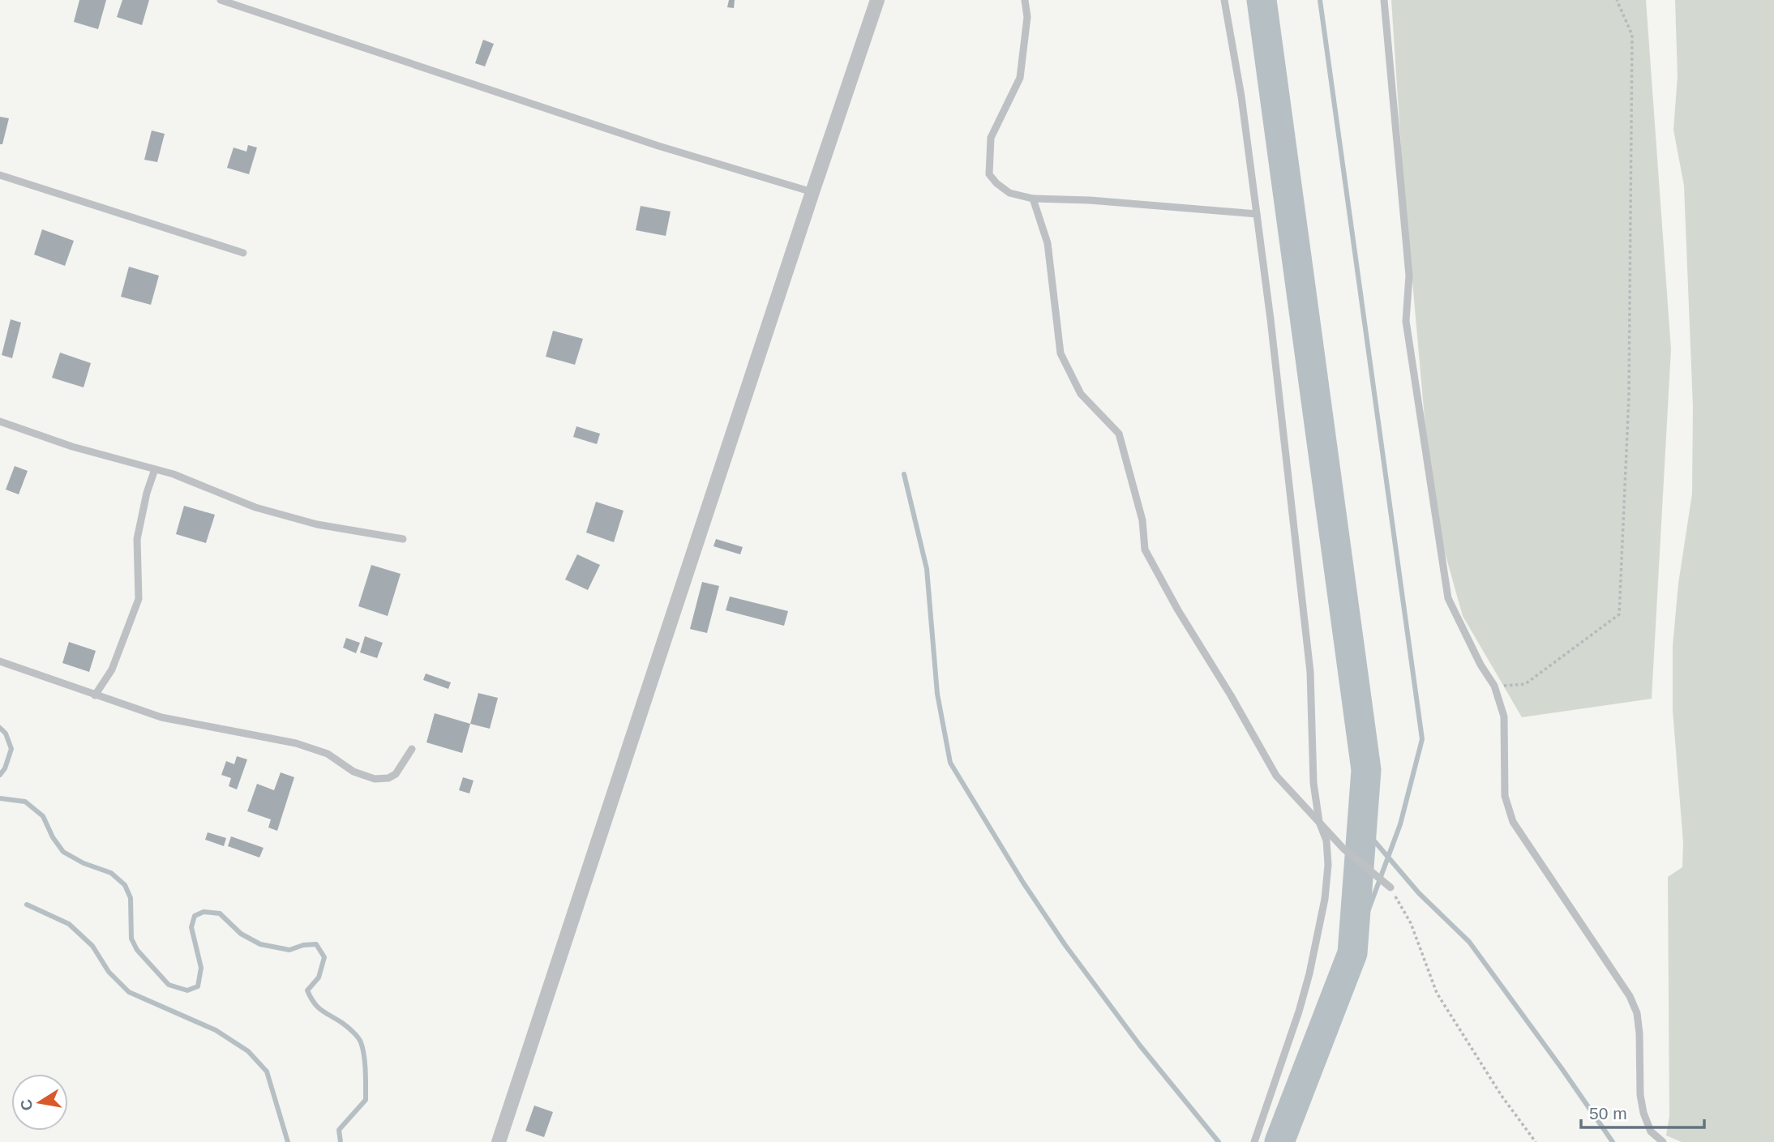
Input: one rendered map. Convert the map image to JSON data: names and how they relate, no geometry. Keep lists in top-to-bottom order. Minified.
{"scale_bar":"50 m","north":"left"}
